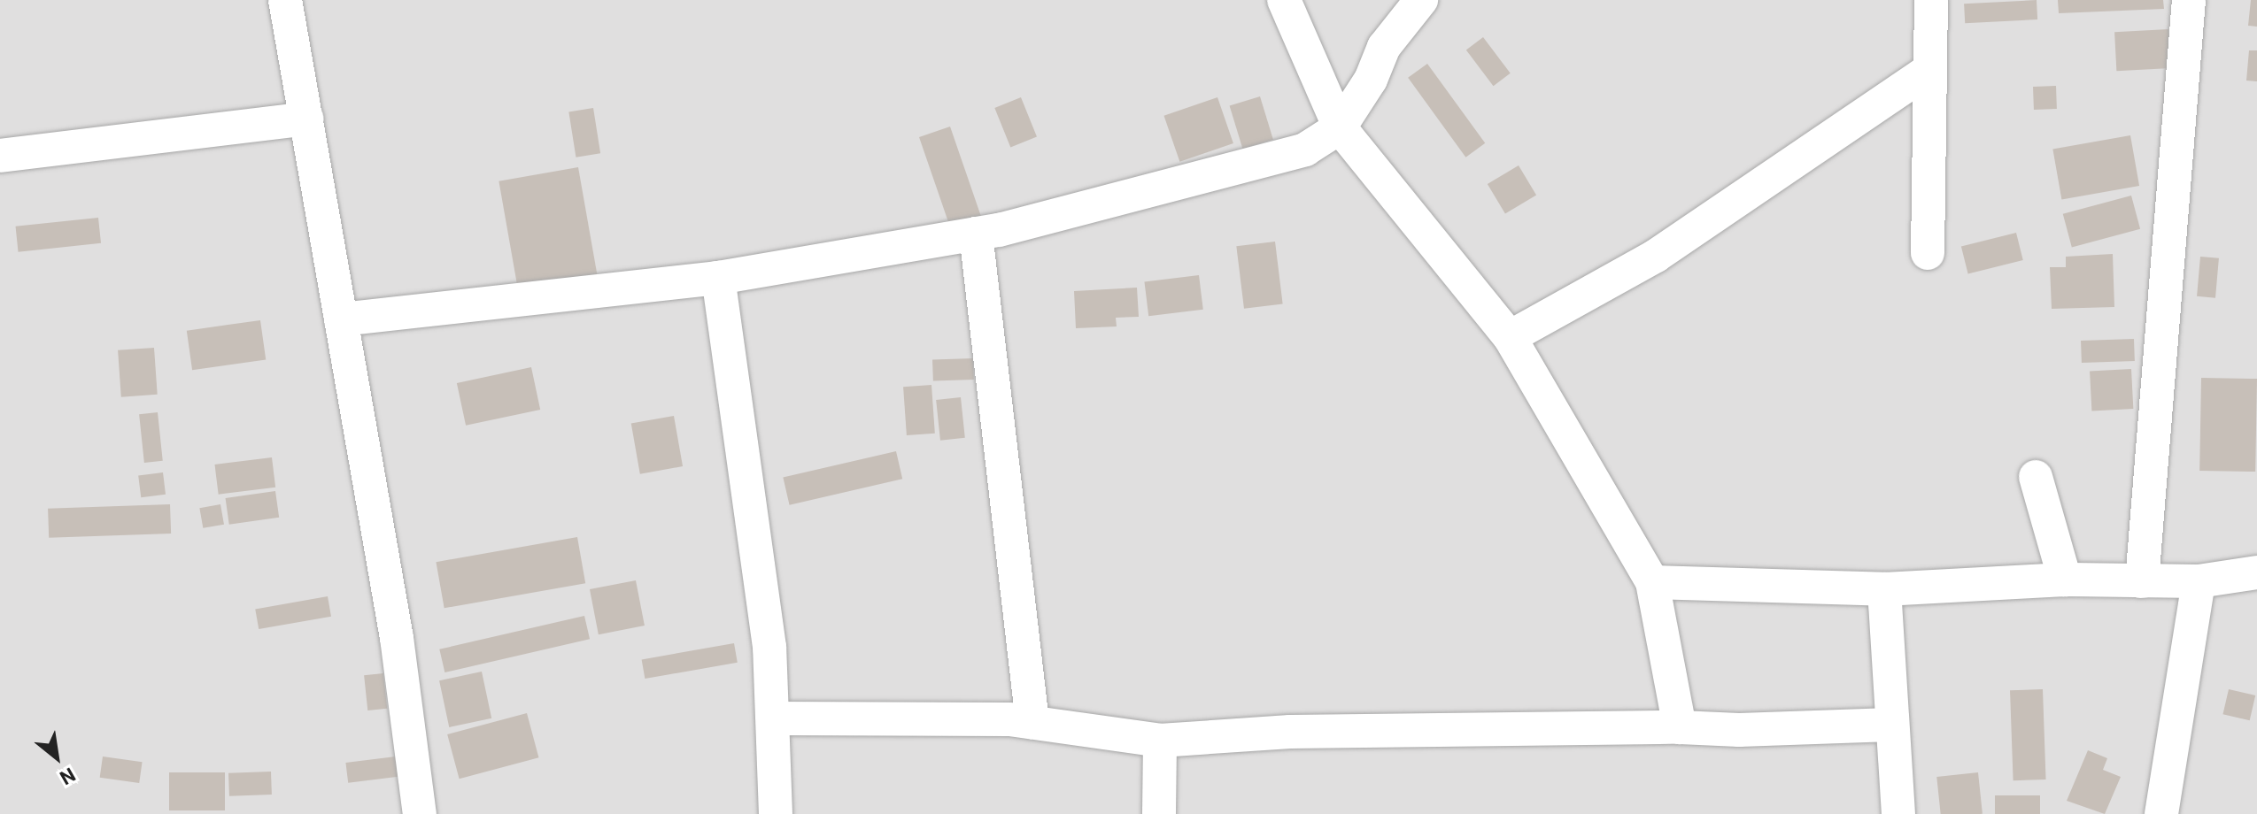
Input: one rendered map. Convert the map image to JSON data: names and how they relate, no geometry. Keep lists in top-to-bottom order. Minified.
{"north":"bottom right"}
